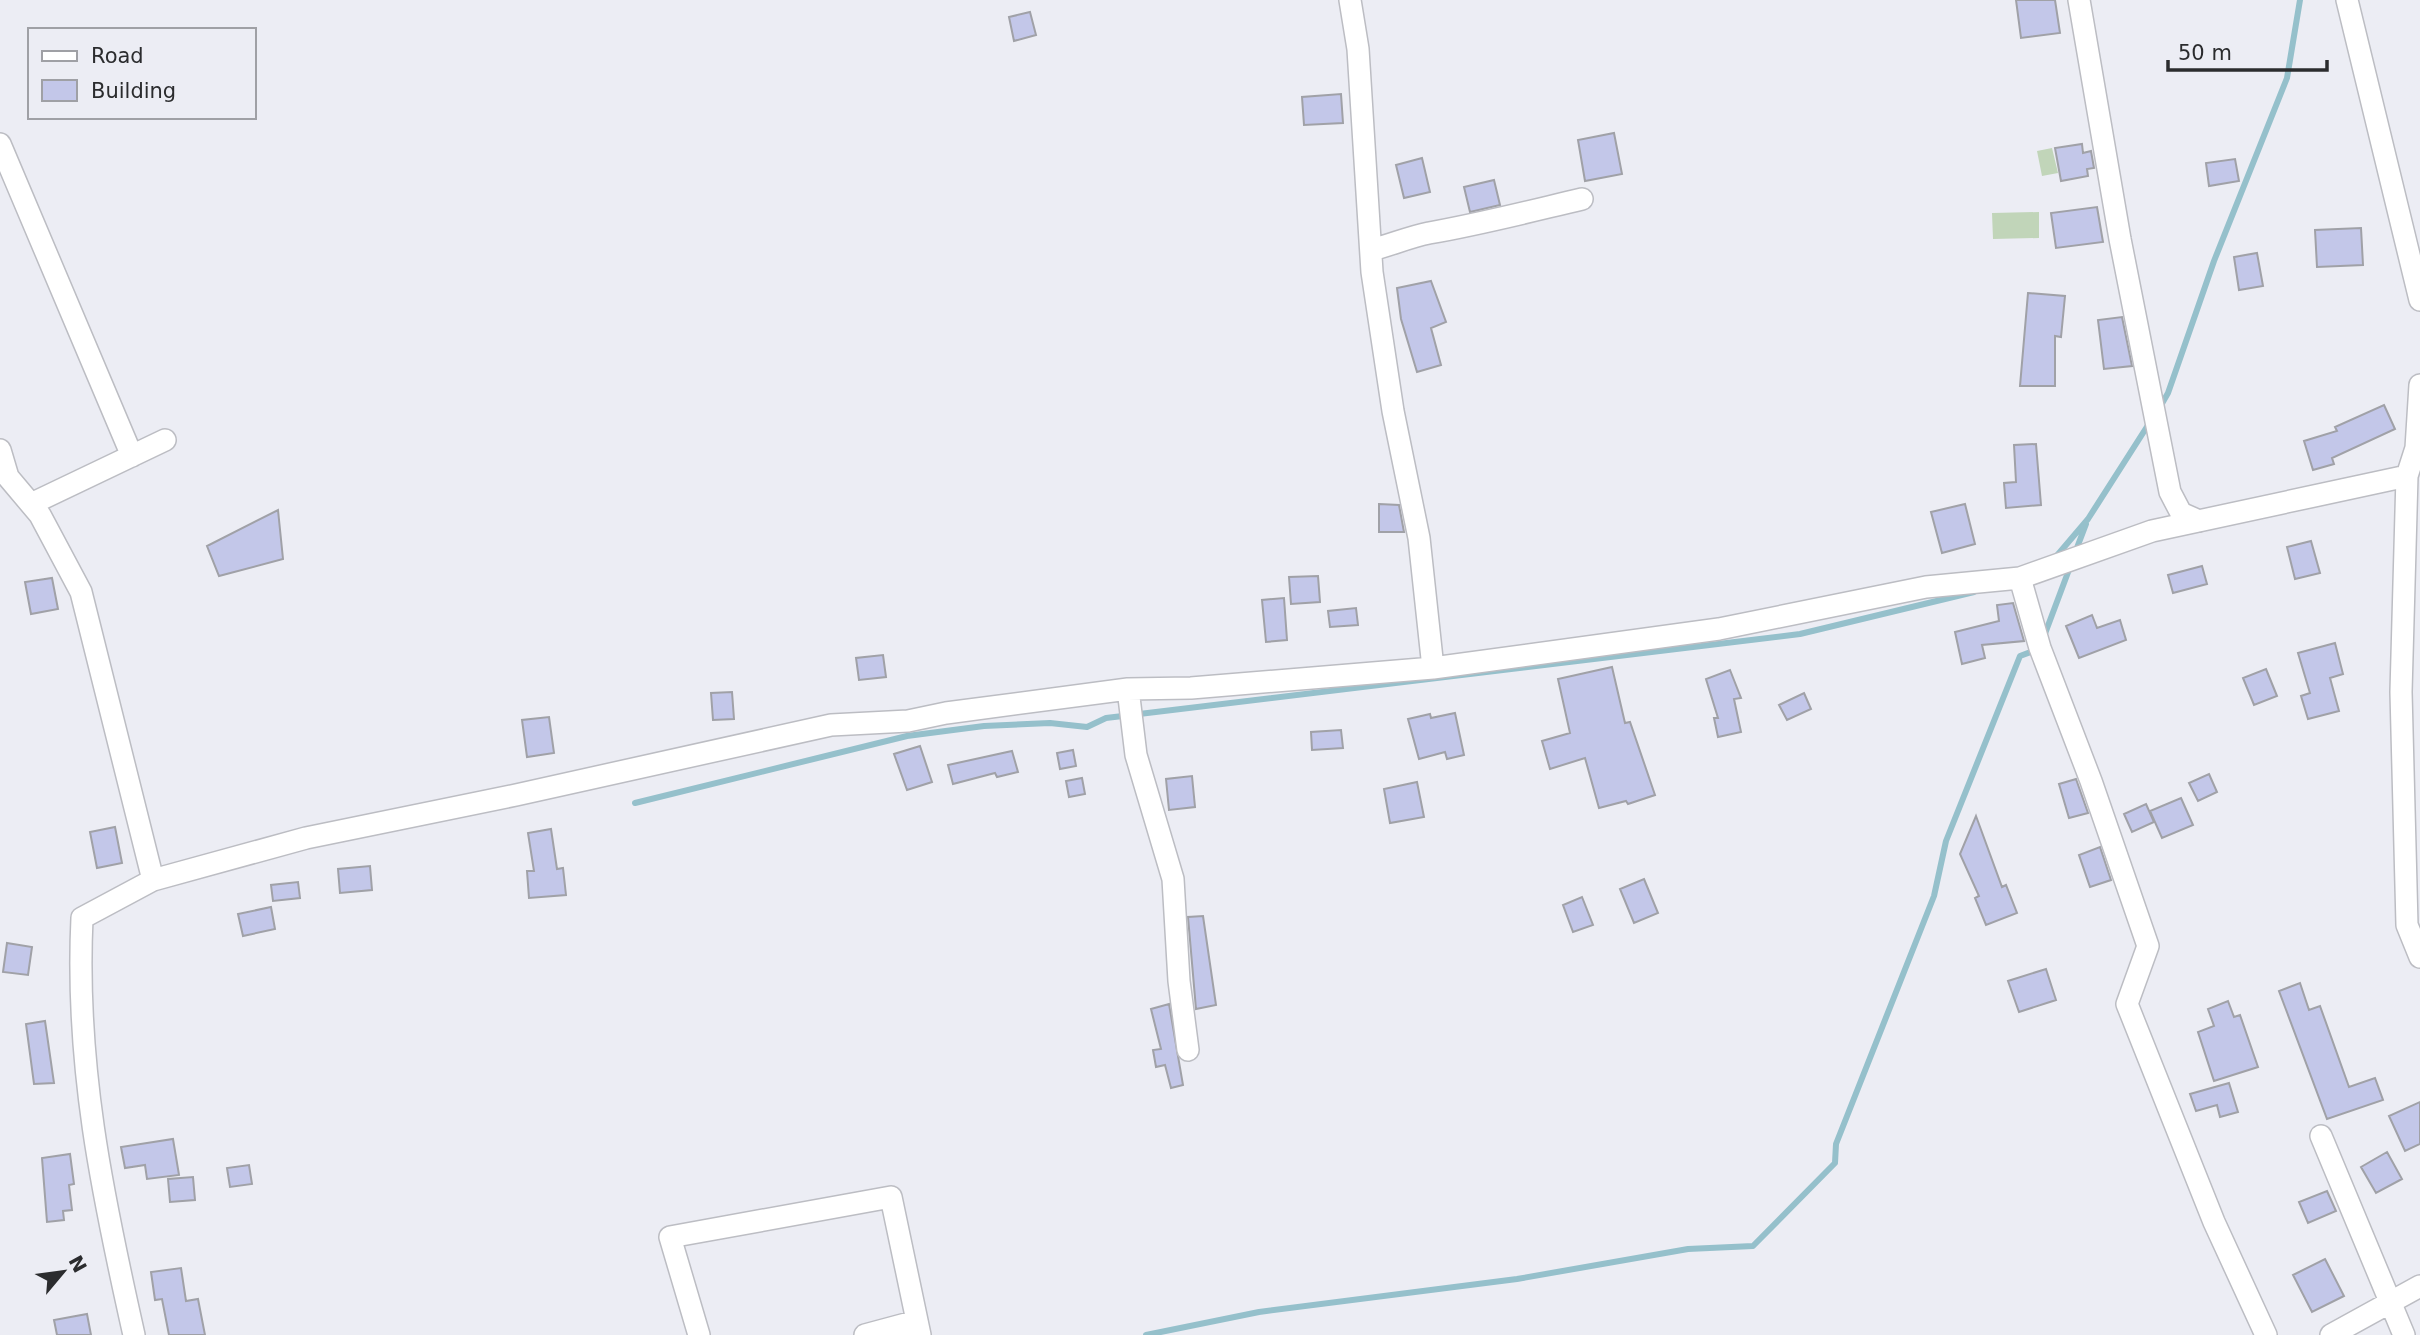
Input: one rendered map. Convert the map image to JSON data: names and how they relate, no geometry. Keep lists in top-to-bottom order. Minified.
{"legend":["Road","Building"],"scale_bar":"50 m","north":"top right"}
